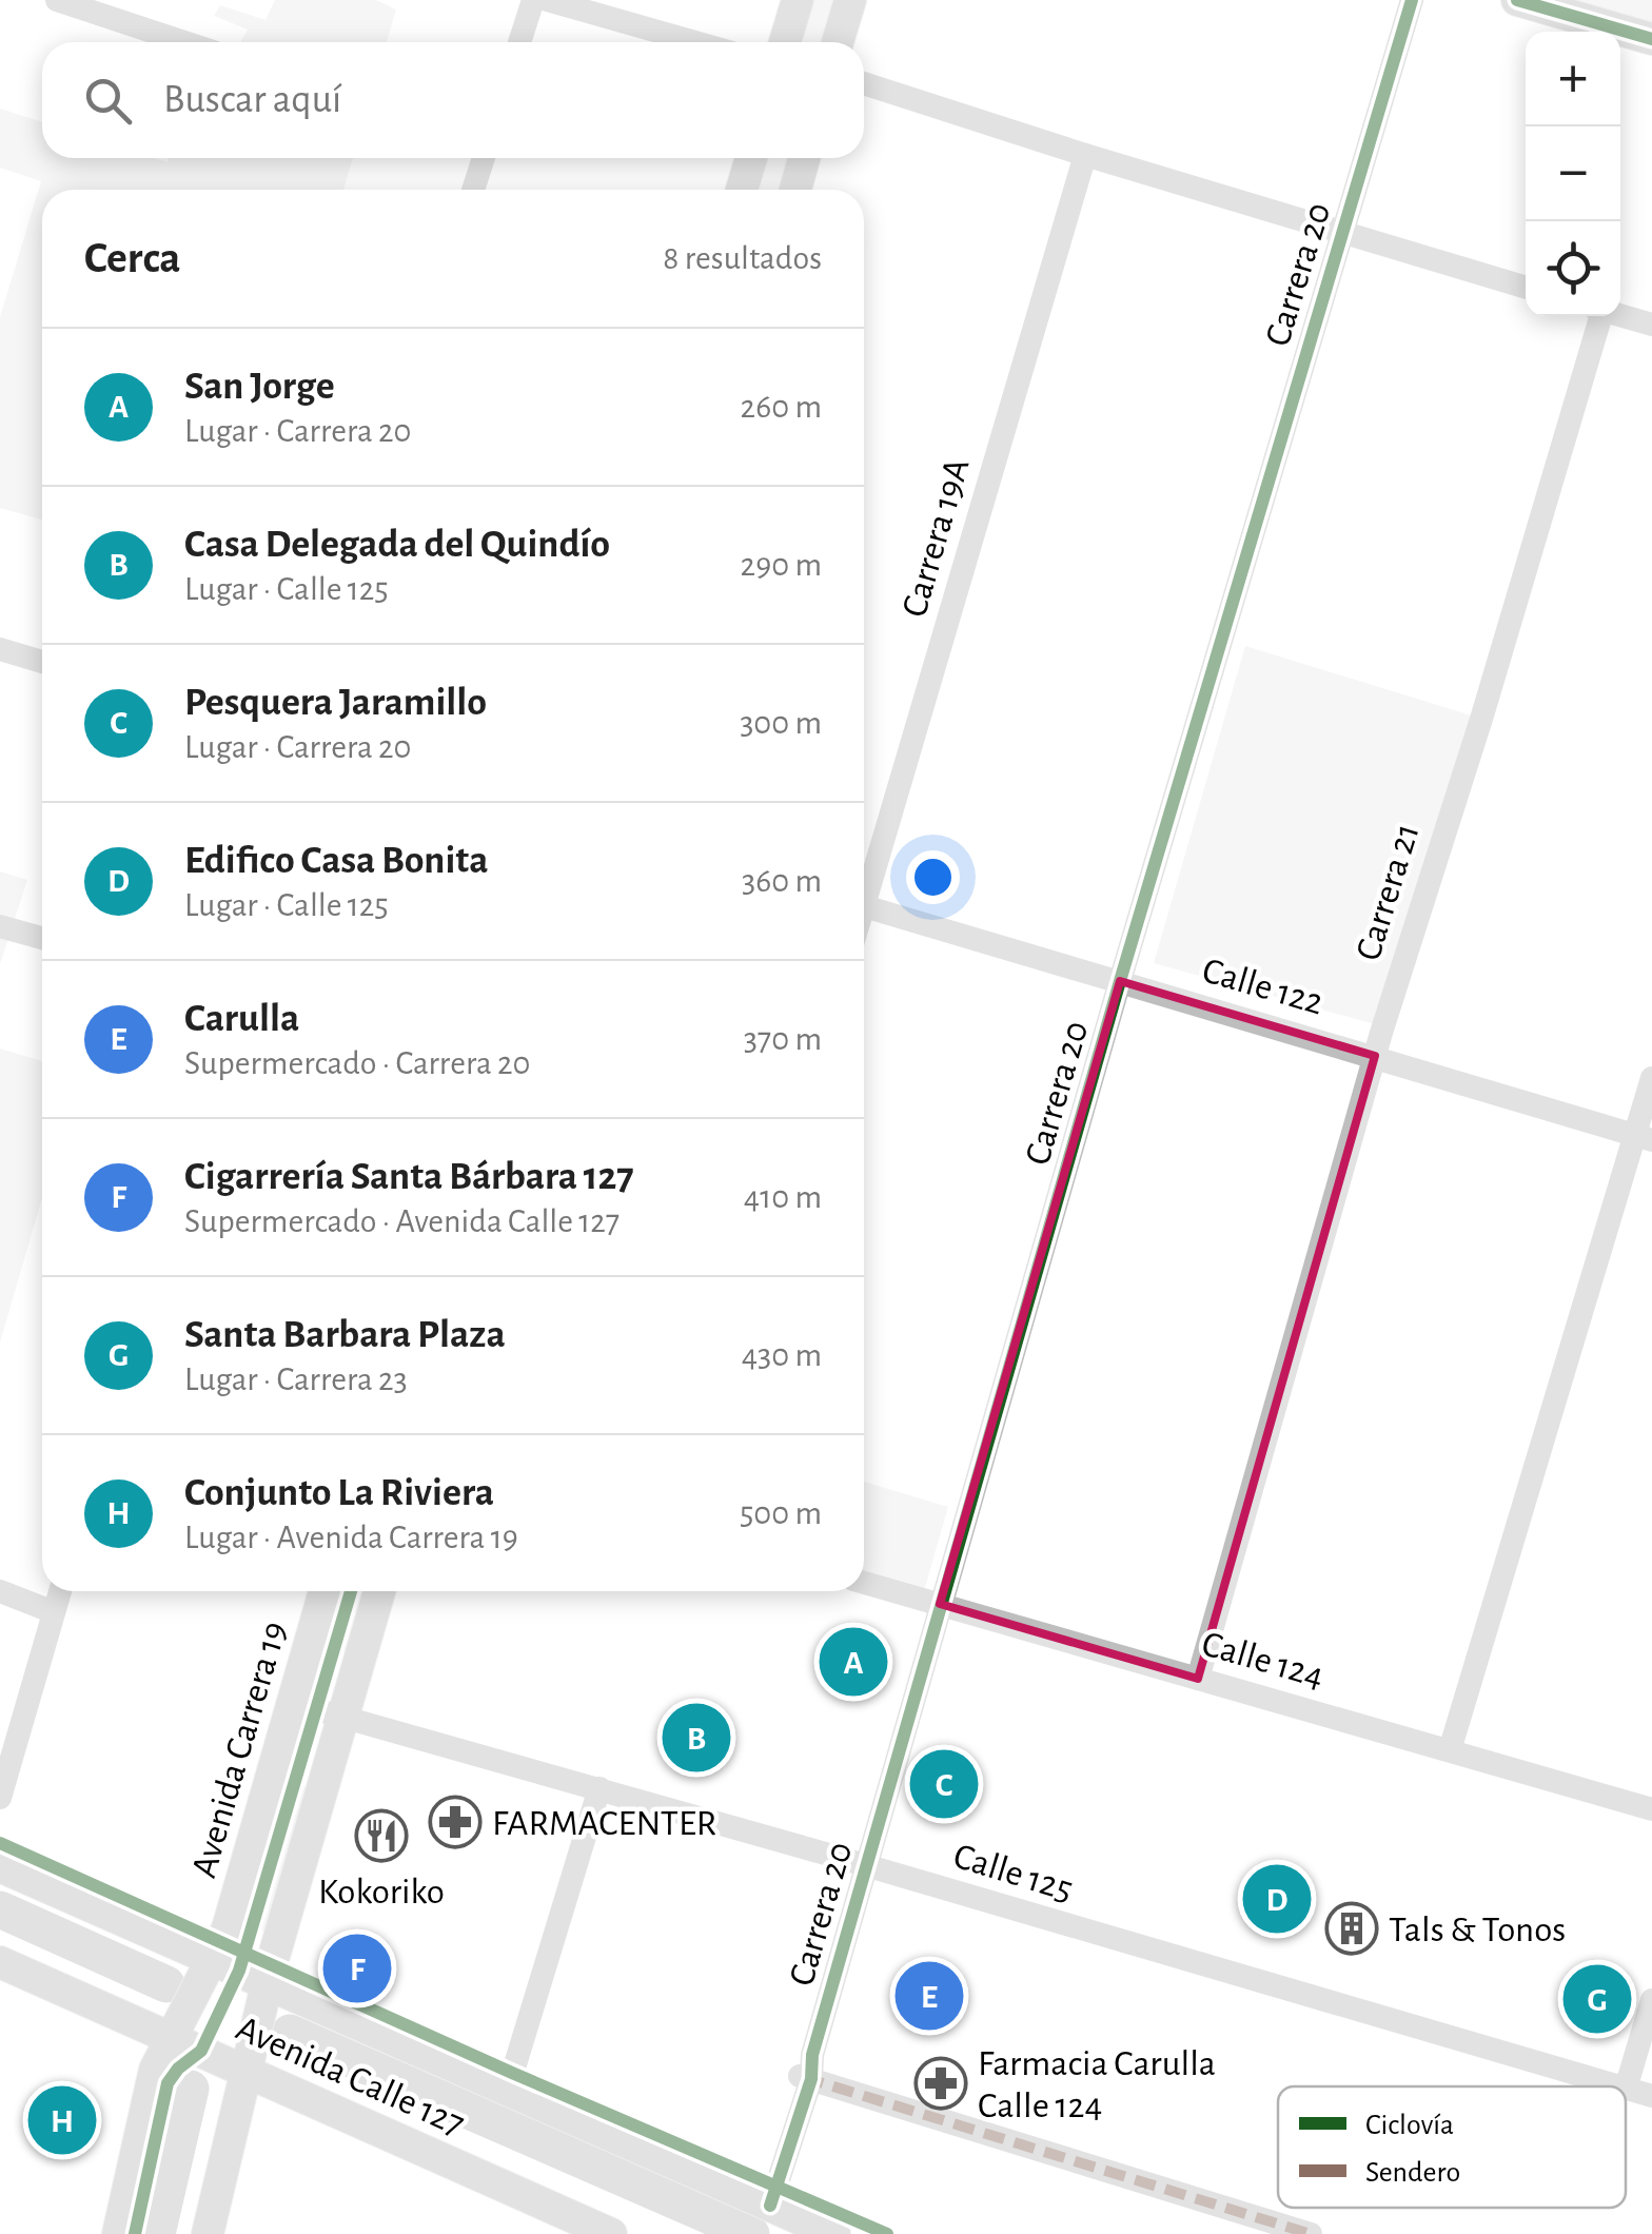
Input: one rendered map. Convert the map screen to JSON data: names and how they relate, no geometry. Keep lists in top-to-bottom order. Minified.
{"streets":{"main road":["Avenida Carrera 19","Avenida Calle 127"],"street":["Carrera 20","Carrera 19A","Carrera 21","Calle 122","Calle 124","Calle 125"]},"crossings":[["Carrera 20","Calle 122"],["Carrera 20","Calle 124"],["Carrera 20","Calle 125"],["Carrera 20","Avenida Calle 127"],["Carrera 21","Calle 122"],["Carrera 21","Calle 124"],["Avenida Carrera 19","Calle 125"],["Avenida Carrera 19","Avenida Calle 127"]],"places":{"pharmacy":["FARMACENTER","Farmacia Carulla Calle 124"],"restaurant":["Kokoriko"],"building":["Tals & Tonos"]},"legend":["Ciclovía","Sendero"],"page":{"map_buttons":["+","−"],"search":"Buscar aquí","heading":["Cerca","8 resultados"],"list":[{"mark":"A","name":"San Jorge","note":"Lugar · Carrera 20","value":"260 m"},{"mark":"B","name":"Casa Delegada del Quindío","note":"Lugar · Calle 125","value":"290 m"},{"mark":"C","name":"Pesquera Jaramillo","note":"Lugar · Carrera 20","value":"300 m"},{"mark":"D","name":"Edifico Casa Bonita","note":"Lugar · Calle 125","value":"360 m"},{"mark":"E","name":"Carulla","note":"Supermercado · Carrera 20","value":"370 m"},{"mark":"F","name":"Cigarrería Santa Bárbara 127","note":"Supermercado · Avenida Calle 127","value":"410 m"},{"mark":"G","name":"Santa Barbara Plaza","note":"Lugar · Carrera 23","value":"430 m"},{"mark":"H","name":"Conjunto La Riviera","note":"Lugar · Avenida Carrera 19","value":"500 m"}],"pins":["A","B","C","D","F","E","G","H"]}}
